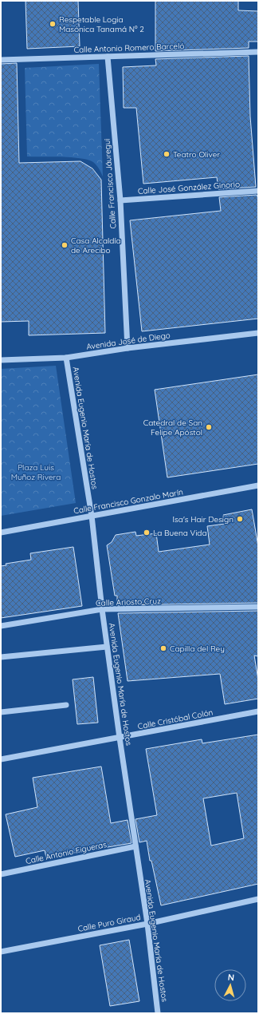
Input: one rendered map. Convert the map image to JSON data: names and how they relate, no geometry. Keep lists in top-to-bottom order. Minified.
{"streets":{"street":["Calle Antonio Romero Barceló","Calle Francisco Jáuregui","Calle José González Ginorio","Avenida José de Diego","Avenida Eugenio María de Hostos","Calle Francisco Gonzalo Marín","Calle Ariosto Cruz","Calle Cristóbal Colón","Calle Antonio Figueras","Calle Puro Giraud"]},"crossings":[["Calle Antonio Romero Barceló","Calle Francisco Jáuregui"],["Calle Francisco Jáuregui","Calle José González Ginorio"],["Calle Francisco Jáuregui","Avenida José de Diego"],["Avenida José de Diego","Avenida Eugenio María de Hostos"],["Avenida Eugenio María de Hostos","Calle Francisco Gonzalo Marín"],["Avenida Eugenio María de Hostos","Calle Ariosto Cruz"],["Avenida Eugenio María de Hostos","Calle Cristóbal Colón"],["Avenida Eugenio María de Hostos","Calle Antonio Figueras"],["Avenida Eugenio María de Hostos","Calle Puro Giraud"]],"parks":["Plaza Luis Muñoz Rivera"],"places":["Respetable Logia Masónica Tanamá Nº 2","Teatro Oliver","Casa Alcaldía de Arecibo","Catedral de San Felipe Apóstol","Isa's Hair Design","La Buena Vida","Capilla del Rey"],"north":"top"}
